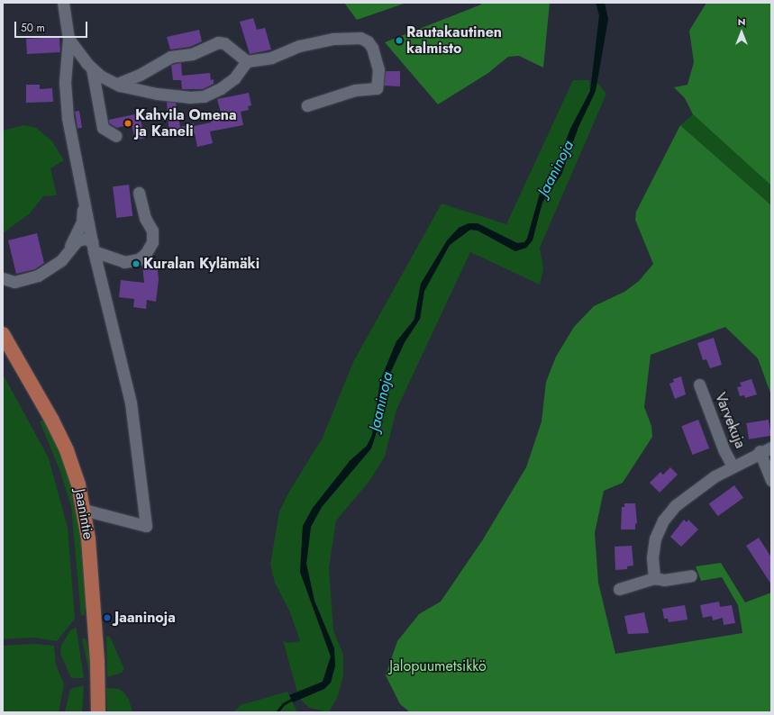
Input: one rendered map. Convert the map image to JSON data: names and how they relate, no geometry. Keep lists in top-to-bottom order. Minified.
{"streets":{"main road":["Jaanintie"],"street":["Varvekuja"]},"water":["Jaaninoja"],"parks":["Jalopuumetsikkö"],"places":["Rautakautinen kalmisto","Kahvila Omena ja Kaneli","Kuralan Kylämäki","Jaaninoja"],"scale_bar":"50 m","north":"top"}
